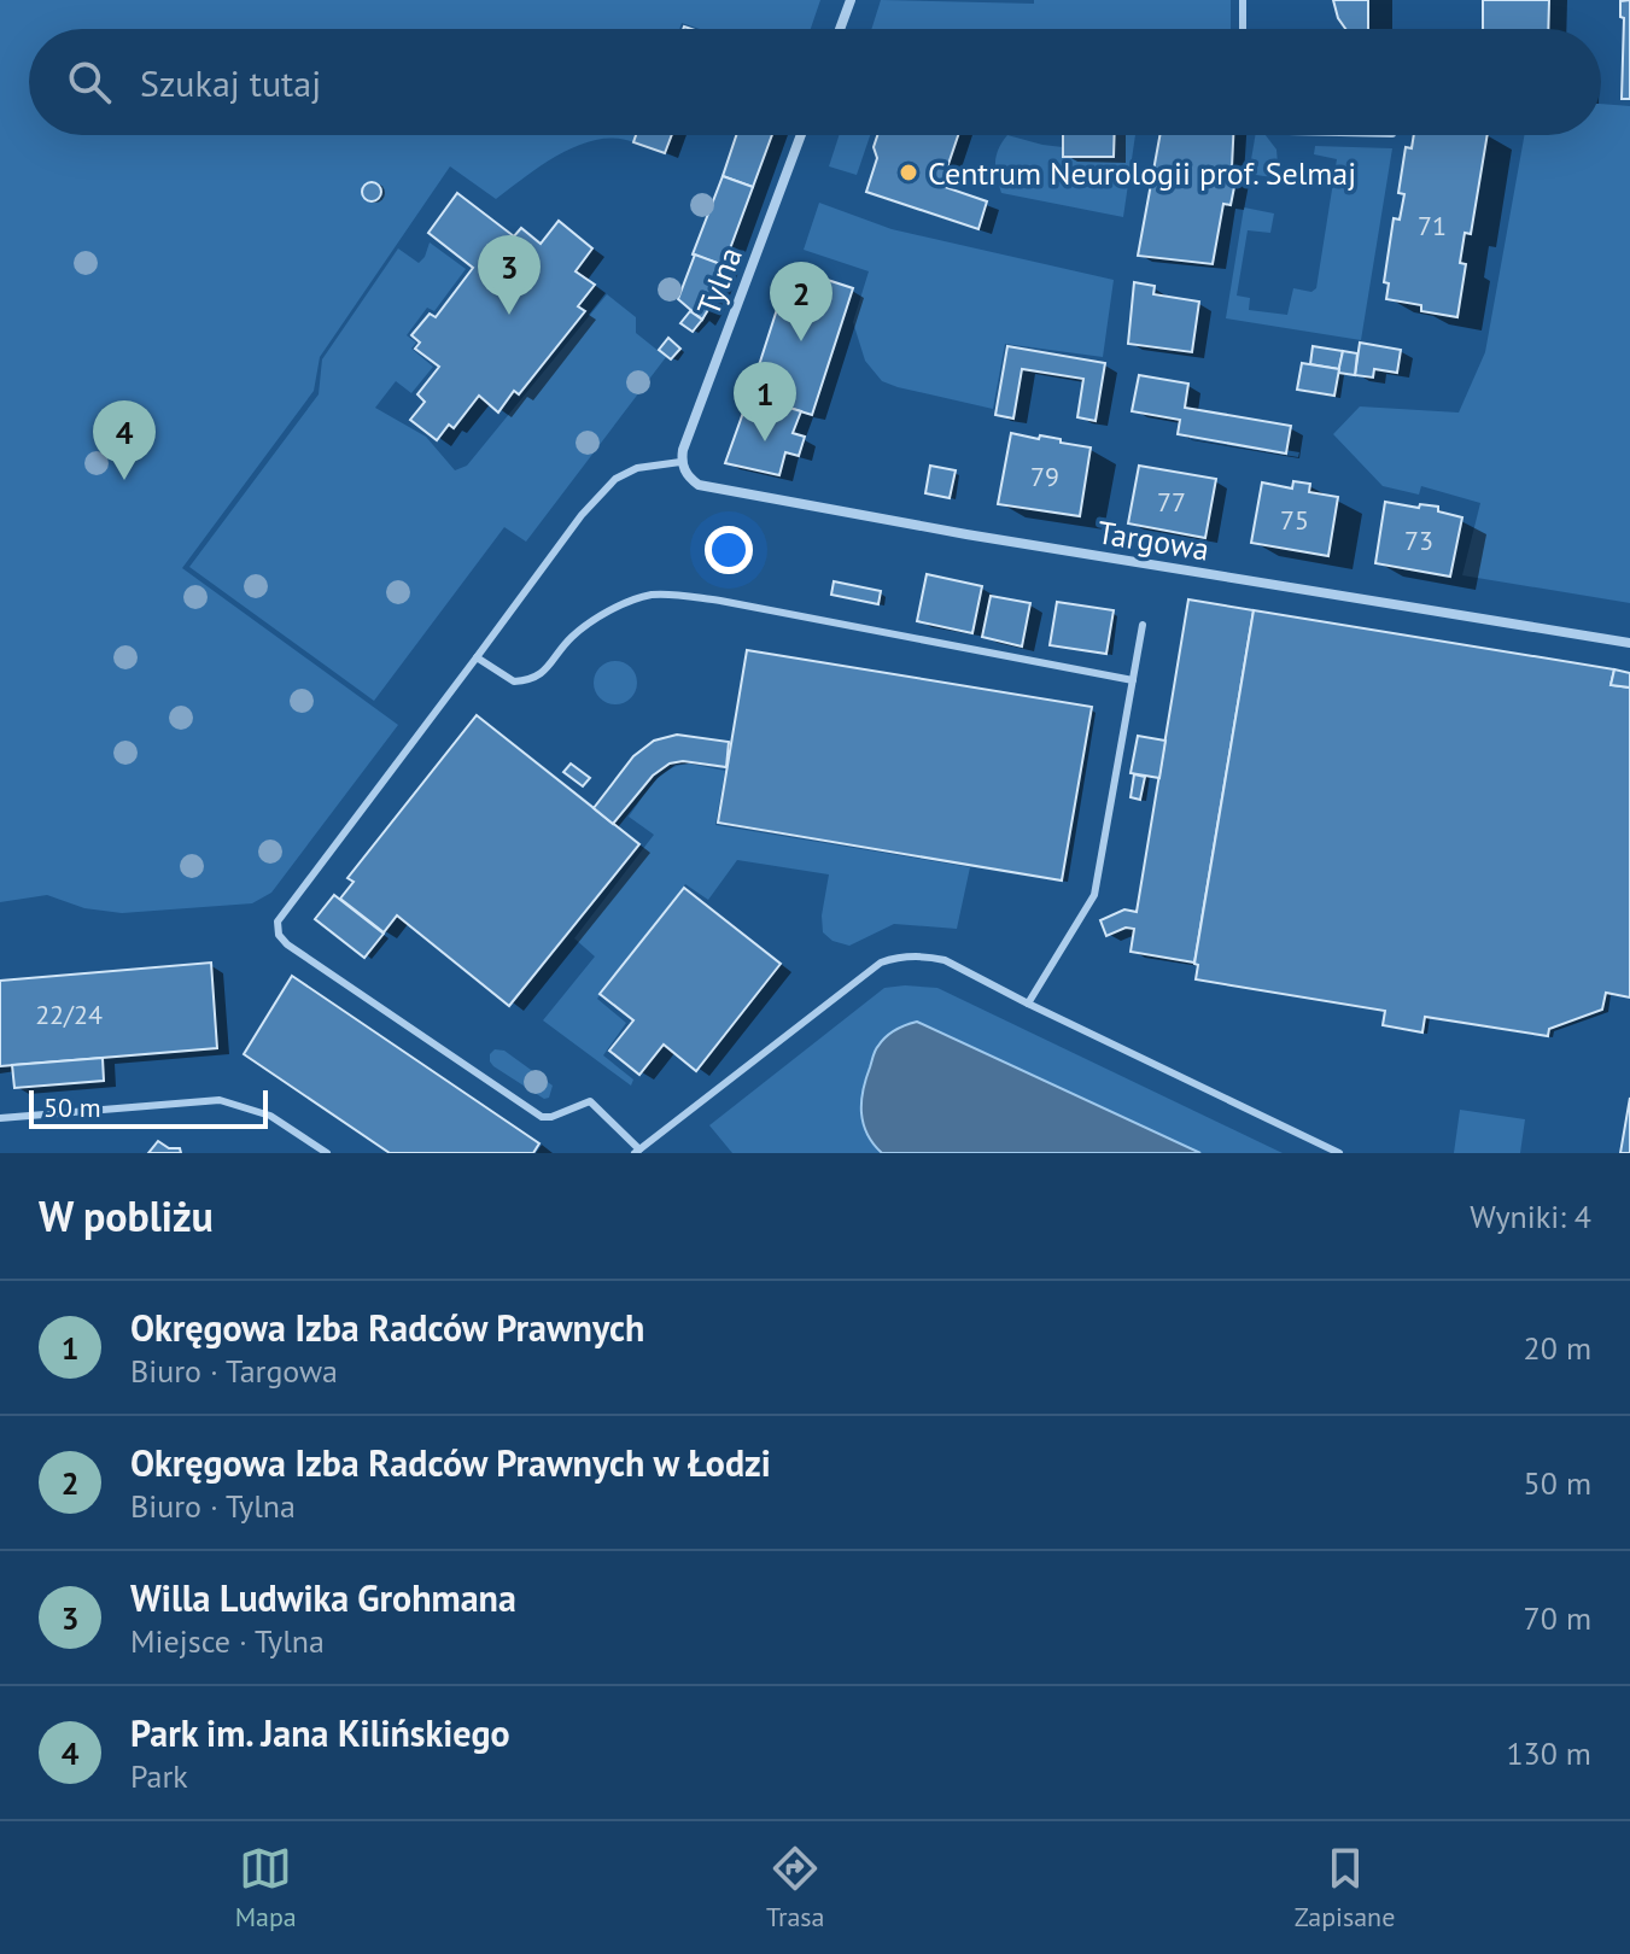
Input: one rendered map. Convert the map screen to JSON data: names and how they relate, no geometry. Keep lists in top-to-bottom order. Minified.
{"streets":{"street":["Tylna","Targowa"]},"crossings":[["Tylna","Targowa"]],"places":["Centrum Neurologii prof. Selmaj"],"house_numbers":["71","79","77","75","73","22/24"],"scale_bar":"50 m","page":{"search":"Szukaj tutaj","pins":["3","2","1","4"],"scale":"50 m","heading":["W pobliżu","Wyniki: 4"],"list":[{"mark":"1","name":"Okręgowa Izba Radców Prawnych","note":"Biuro · Targowa","value":"20 m"},{"mark":"2","name":"Okręgowa Izba Radców Prawnych w Łodzi","note":"Biuro · Tylna","value":"50 m"},{"mark":"3","name":"Willa Ludwika Grohmana","note":"Miejsce · Tylna","value":"70 m"},{"mark":"4","name":"Park im. Jana Kilińskiego","note":"Park","value":"130 m"}],"nav":["Mapa","Trasa","Zapisane"]}}
